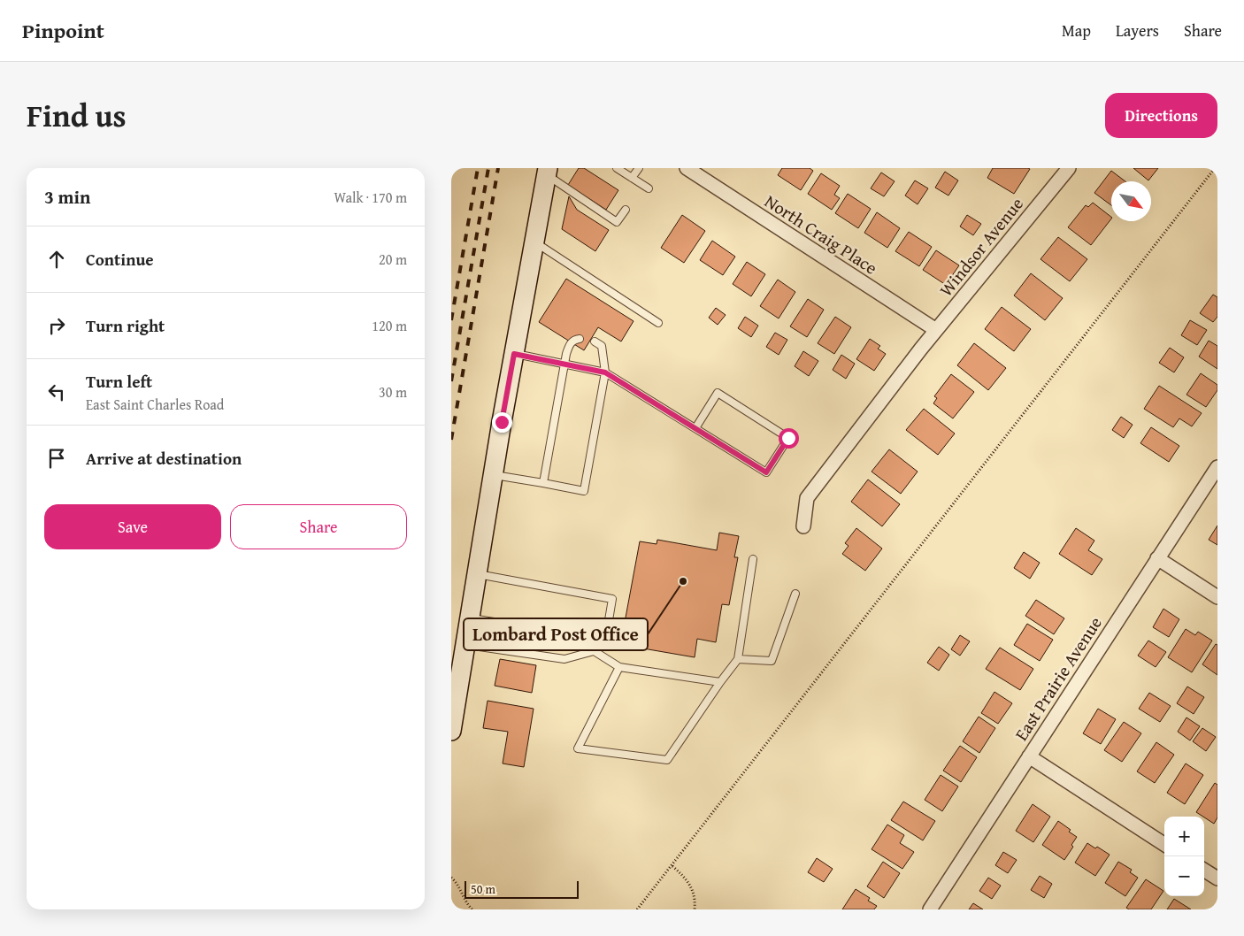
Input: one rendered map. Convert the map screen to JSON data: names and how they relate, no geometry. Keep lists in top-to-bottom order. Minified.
{"streets":{"street":["North Craig Place","Windsor Avenue","East Prairie Avenue"]},"crossings":[["North Craig Place","Windsor Avenue"]],"places":["Lombard Post Office"],"scale_bar":"50 m","north":"bottom right","page":{"header":"Pinpoint","nav":["Map","Layers","Share"],"title":"Find us","buttons":["Directions",["Save","Share"]],"heading":["3 min","Walk · 170 m"],"list":[["Continue","20 m"],["Turn right","120 m"],["Turn left","East Saint Charles Road","30 m"],"Arrive at destination"],"map_buttons":["+","−"],"scale":"50 m"}}
